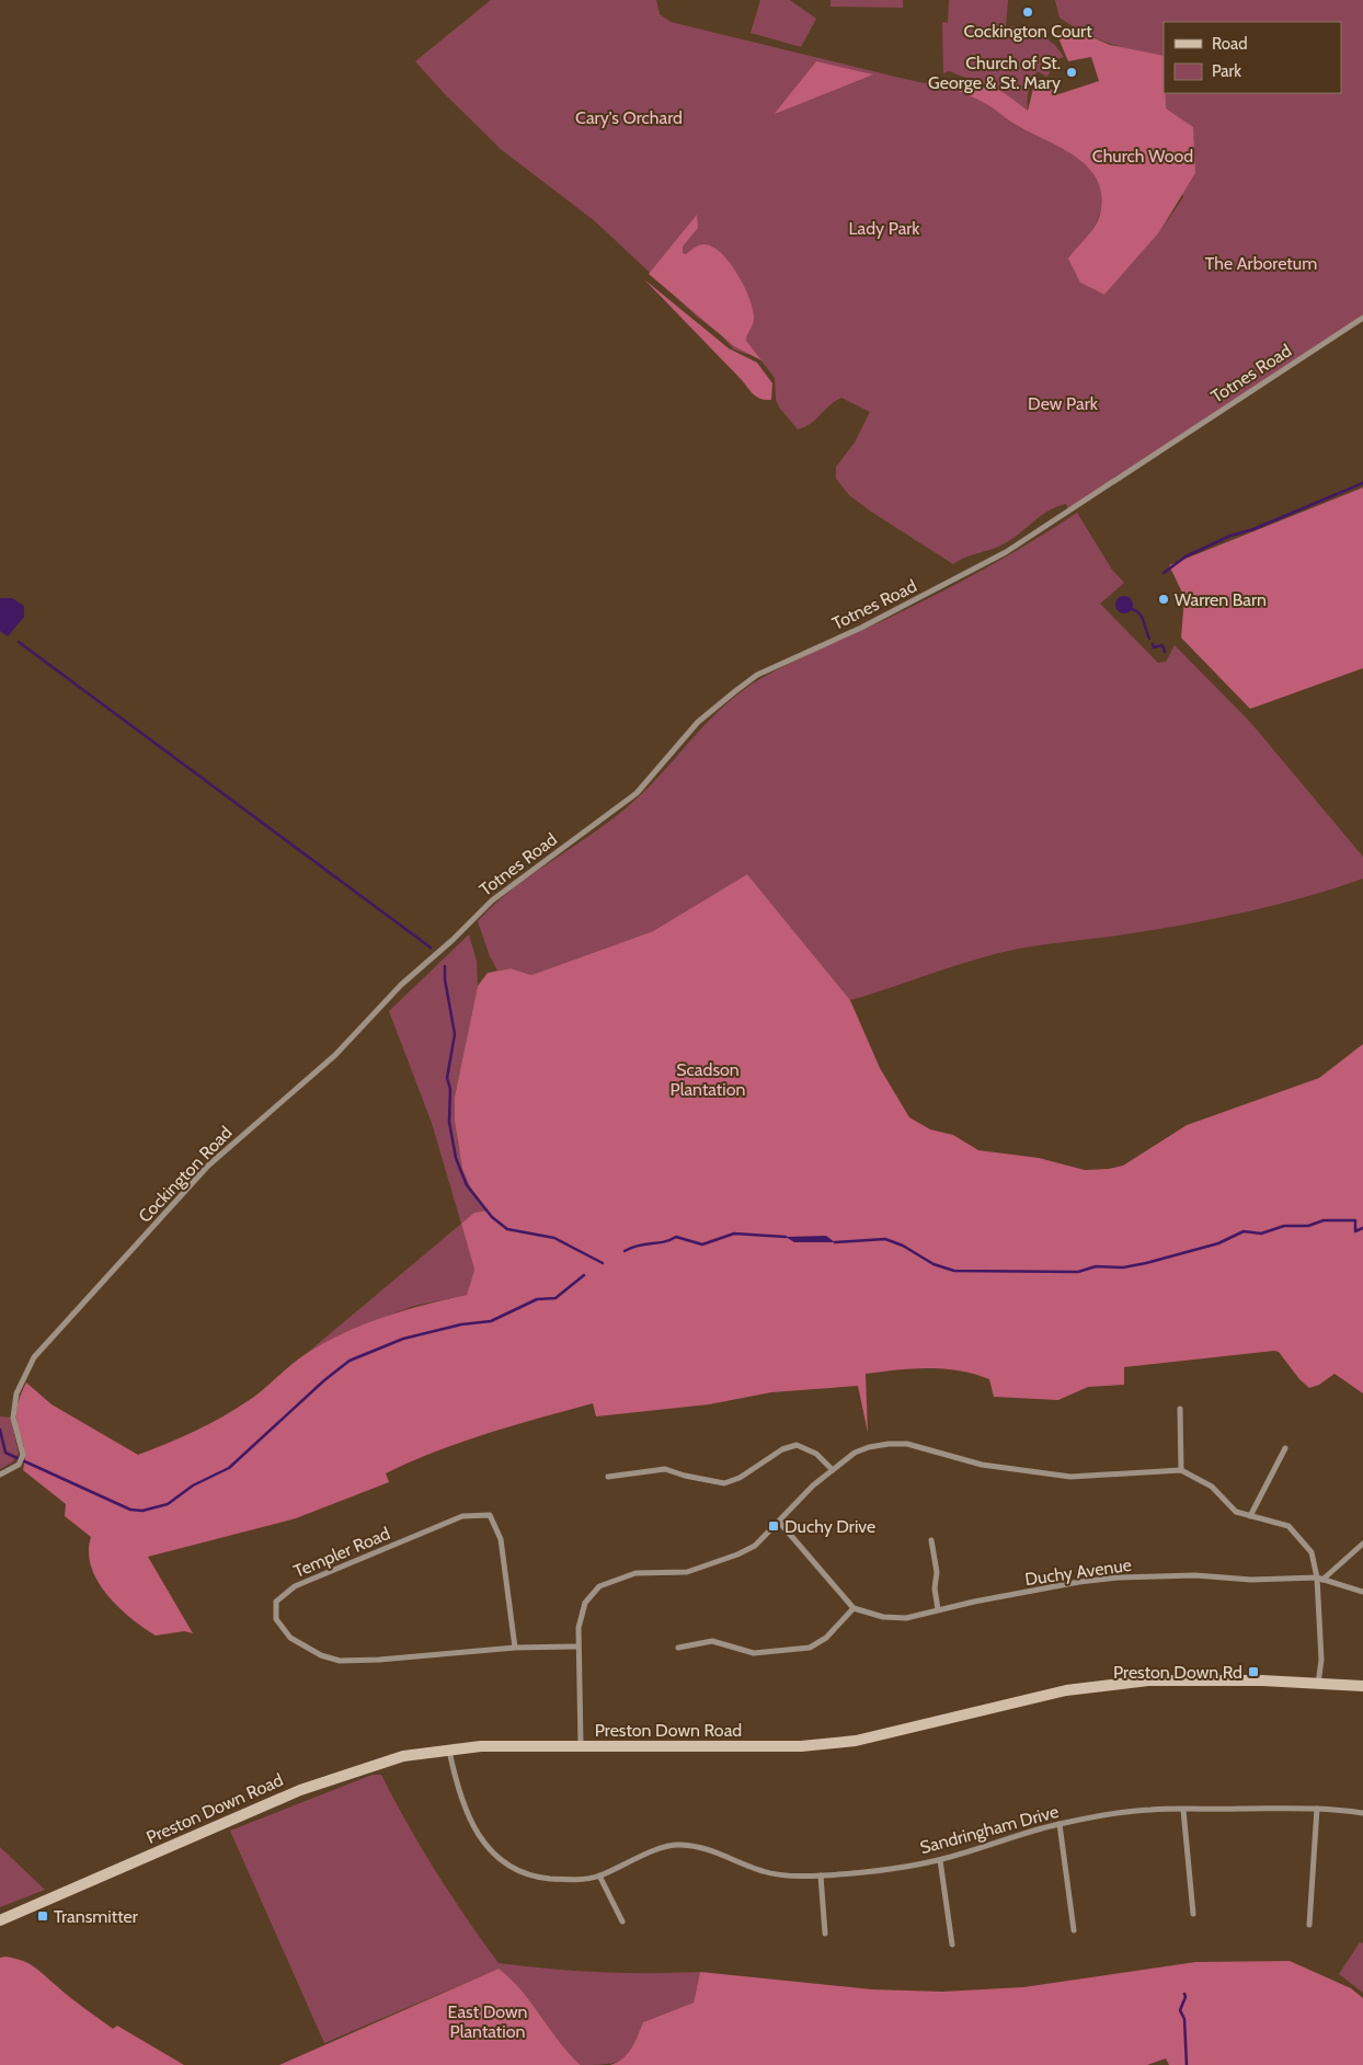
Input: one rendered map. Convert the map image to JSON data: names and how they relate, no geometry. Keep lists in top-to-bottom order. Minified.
{"streets":{"street":["Totnes Road","Cockington Road","Templer Road","Duchy Avenue","Preston Down Road","Sandringham Drive"]},"crossings":[["Totnes Road","Cockington Road"],["Preston Down Road","Sandringham Drive"]],"parks":["Cary's Orchard","Church Wood","Lady Park","The Arboretum","Dew Park","Scadson Plantation","East Down Plantation"],"places":{"other":["Cockington Court","Church of St. George & St. Mary","Warren Barn"],"transit":["Duchy Drive","Preston Down Rd","Transmitter"]},"legend":["Road","Park"]}
